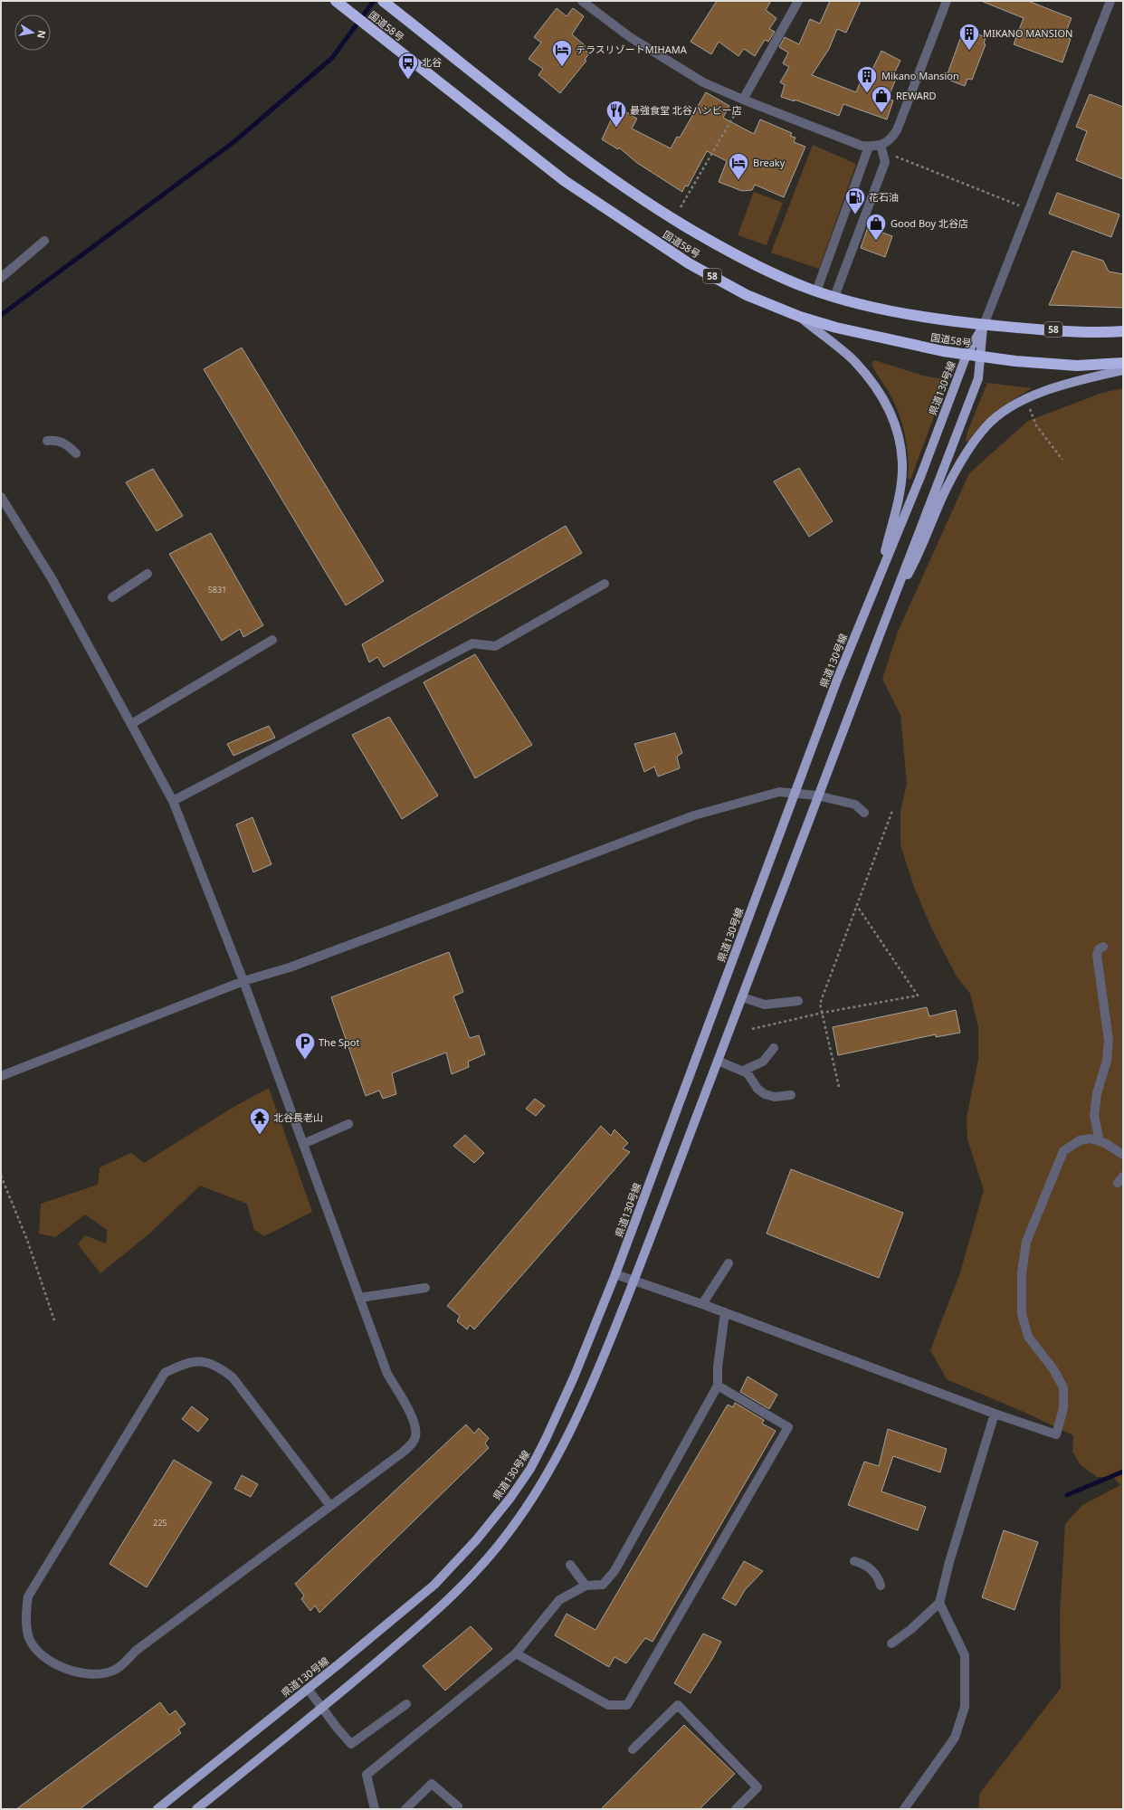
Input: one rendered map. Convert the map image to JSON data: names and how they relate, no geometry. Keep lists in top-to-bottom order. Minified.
{"streets":{"highway":["国道58号","58"],"main road":["県道130号線"]},"crossings":[["国道58号","県道130号線"]],"places":{"building":["MIKANO MANSION","Mikano Mansion"],"hotel":["テラスリゾートMIHAMA","Breaky"],"bus stop":["北谷"],"shop":["REWARD","Good Boy 北谷店"],"restaurant":["最強食堂 北谷ハンビー店"],"fuel station":["花石油"],"parking":["The Spot"],"temple":["北谷長老山"]},"house_numbers":["5831","225"],"north":"right"}
